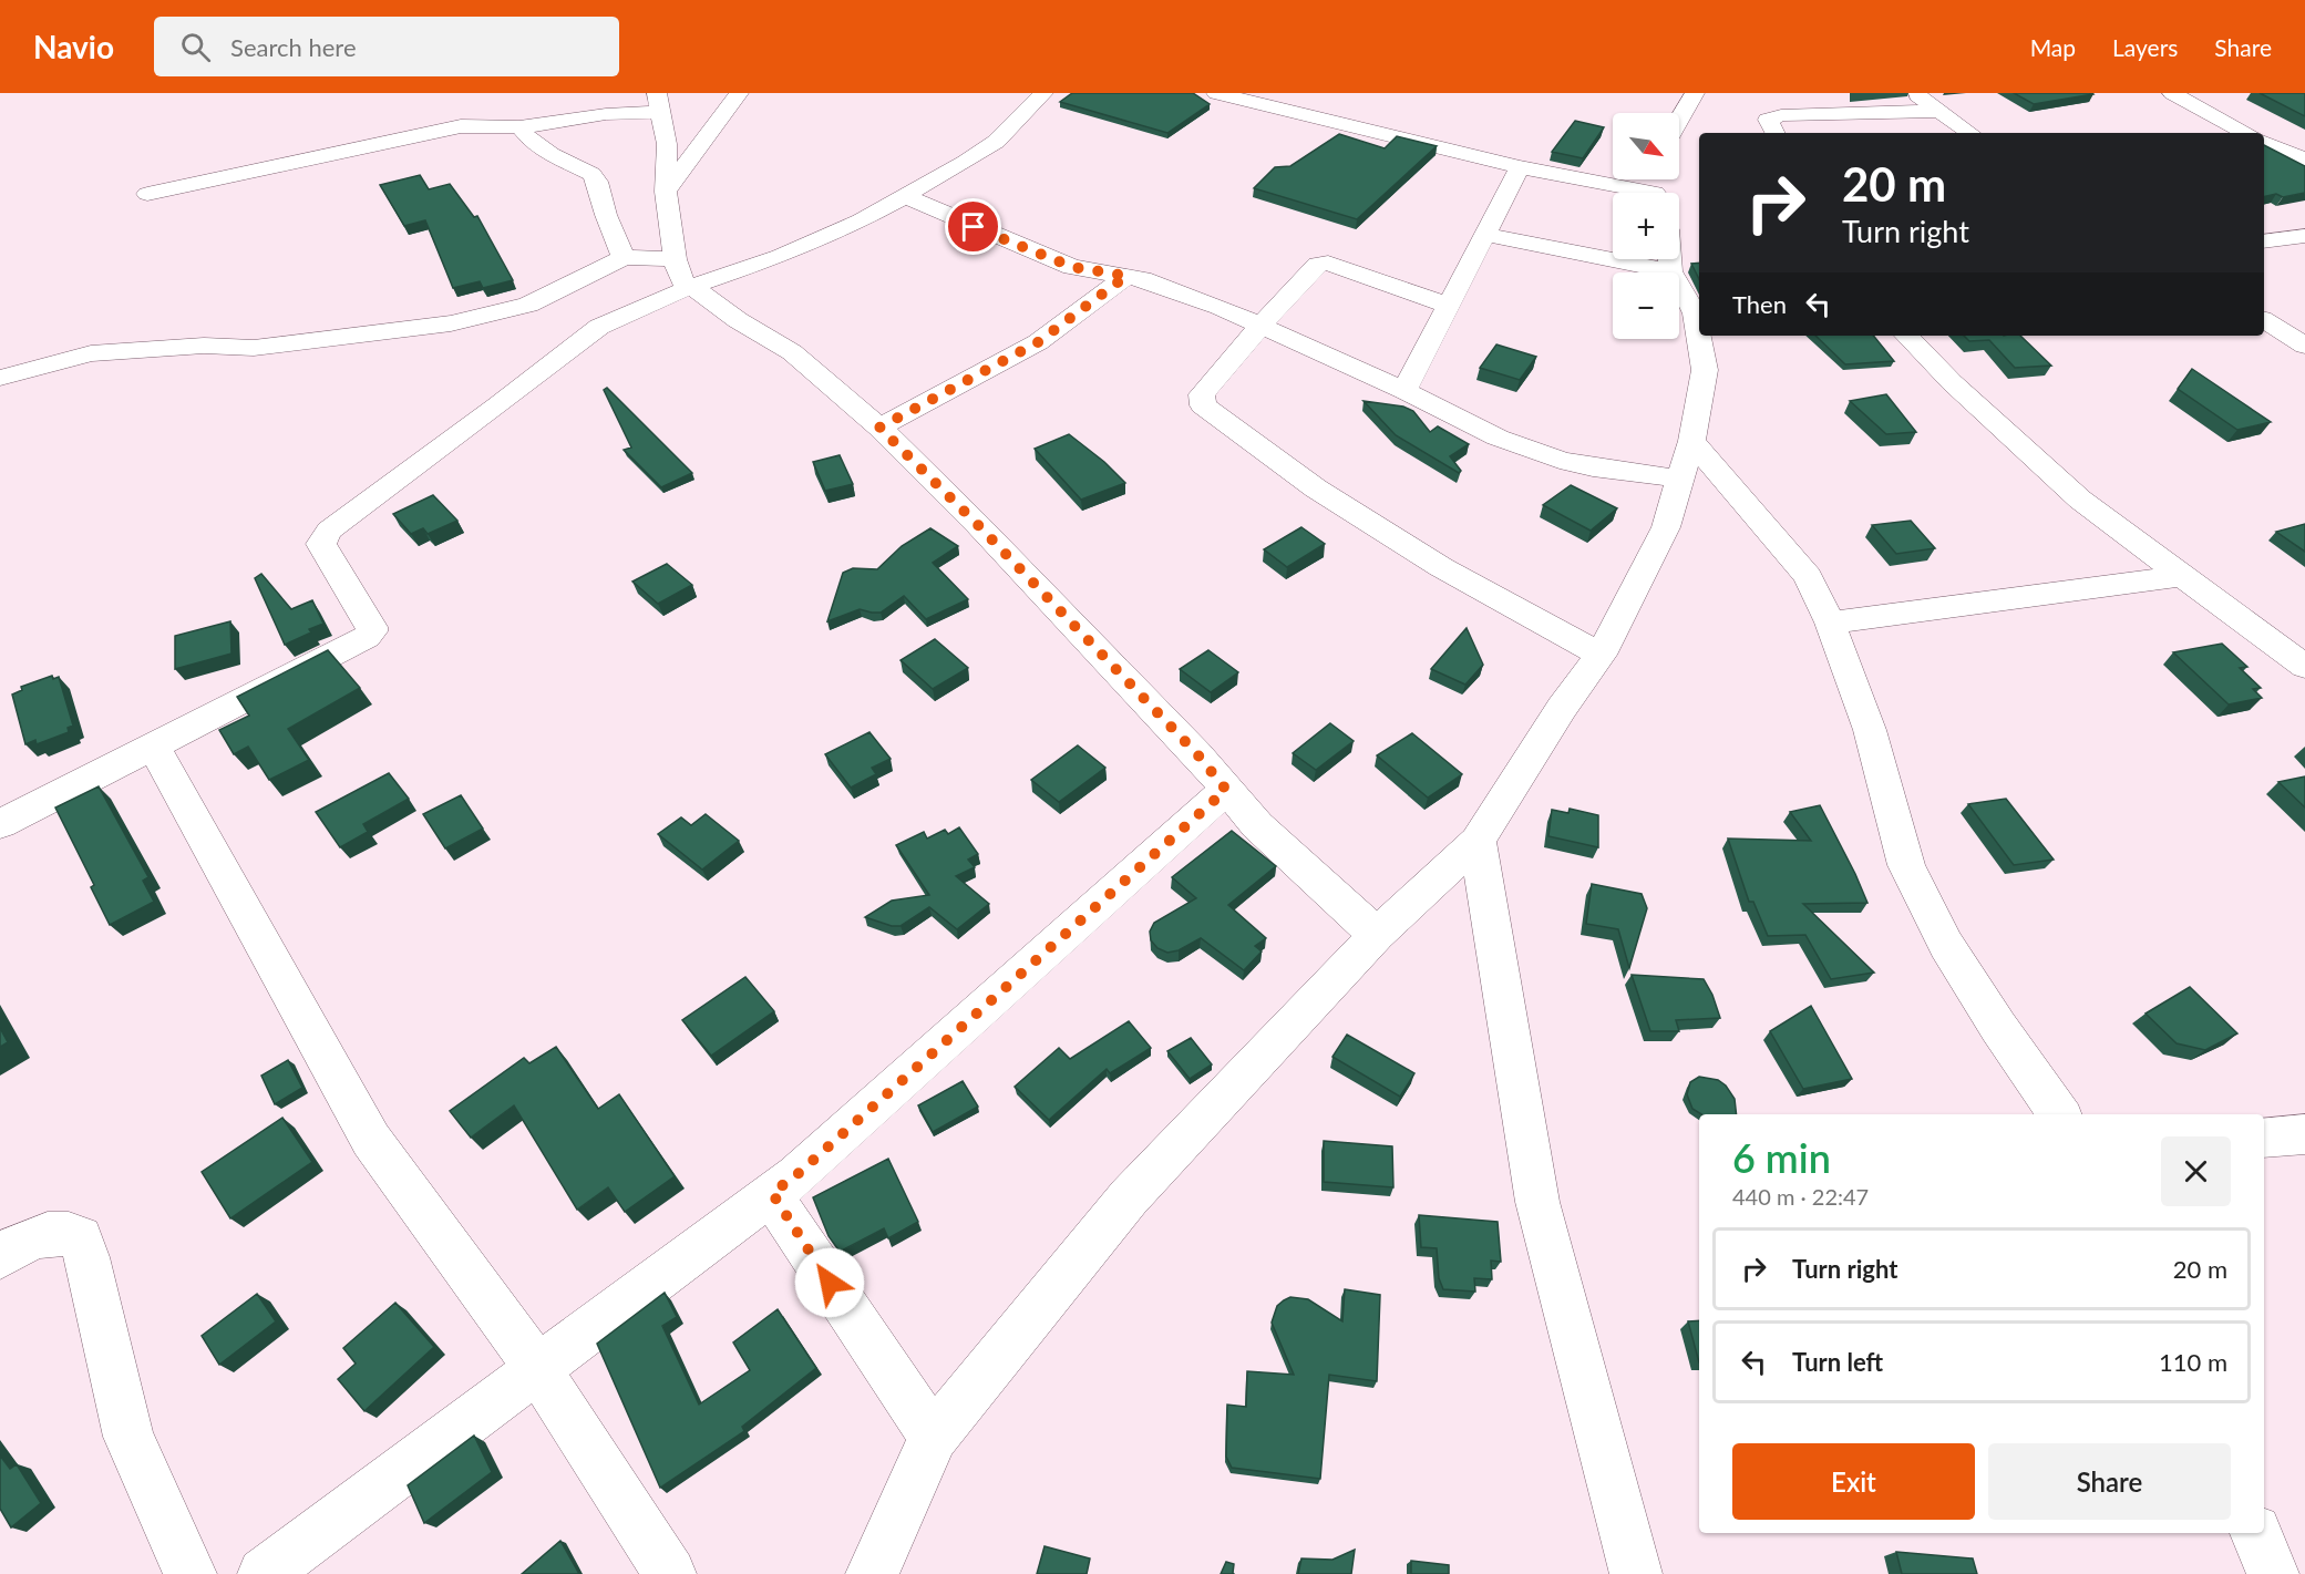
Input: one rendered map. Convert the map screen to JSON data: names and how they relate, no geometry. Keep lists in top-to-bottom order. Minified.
{"north":"bottom right","page":{"header":"Navio","search":"Search here","nav":["Map","Layers","Share"],"map_buttons":["+","−"],"turn":["20 m","Turn right"],"then":"Then","heading":["6 min","440 m · 22:47"],"list":[{"name":"Turn right","value":"20 m"},{"name":"Turn left","value":"110 m"}],"buttons":["Exit","Share"]}}
